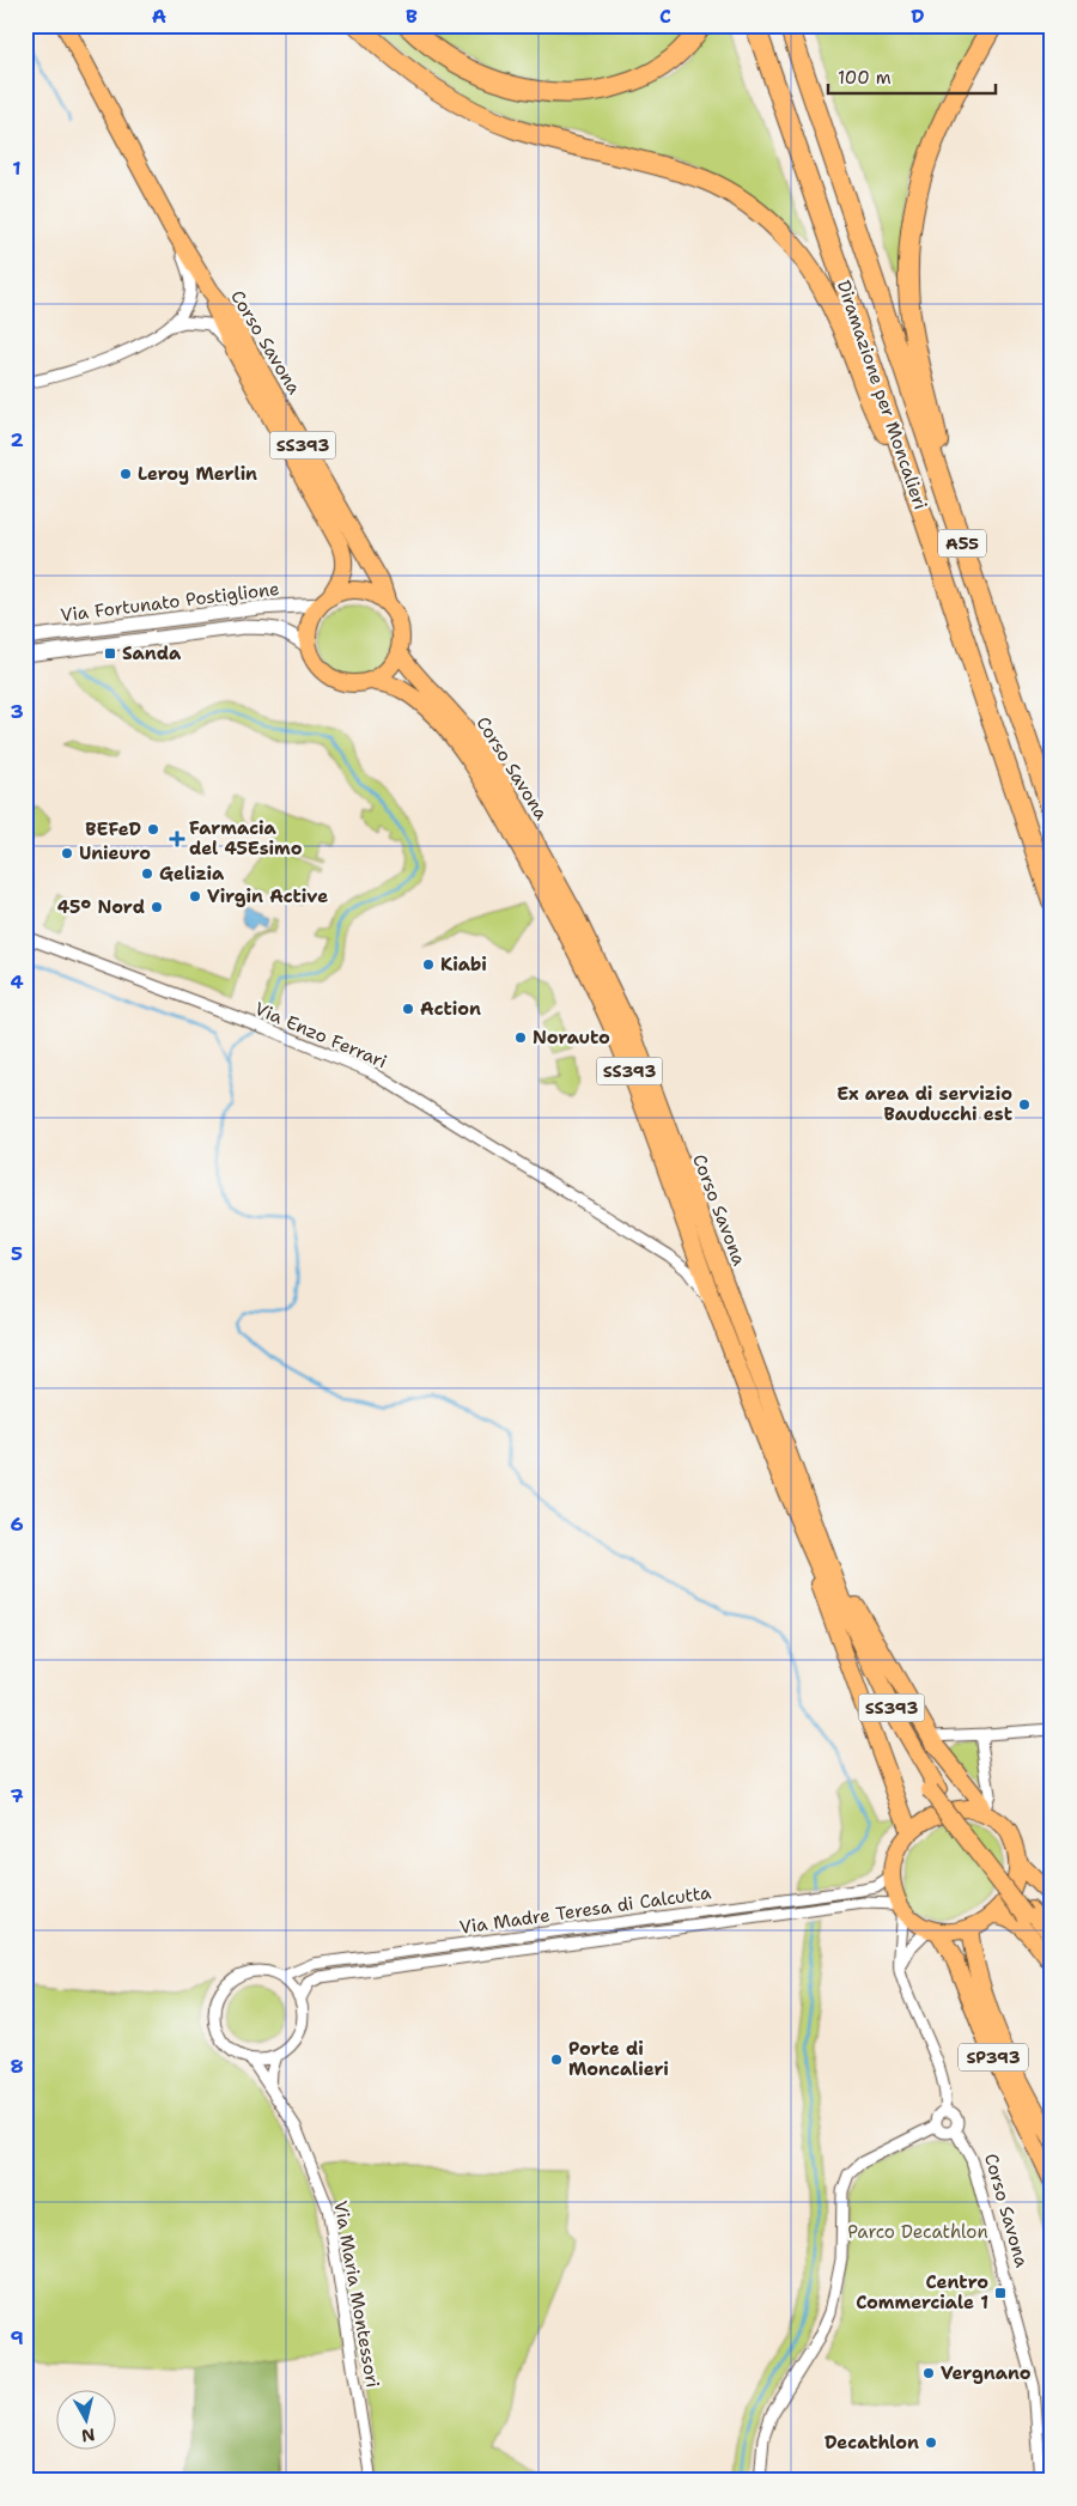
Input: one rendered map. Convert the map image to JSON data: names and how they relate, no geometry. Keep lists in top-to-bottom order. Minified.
{"streets":{"highway":["Diramazione per Moncalieri","A55"],"main road":["Corso Savona","SS393","SP393"],"street":["Via Fortunato Postiglione","Via Enzo Ferrari","Via Madre Teresa di Calcutta","Via Maria Montessori"]},"crossings":[["Corso Savona","Via Fortunato Postiglione"],["Corso Savona","Via Enzo Ferrari"],["Via Madre Teresa di Calcutta","SP393"],["Via Madre Teresa di Calcutta","Via Maria Montessori"]],"parks":["Parco Decathlon"],"places":{"other":["Leroy Merlin","BEFeD","Unieuro","Gelizia","Virgin Active","45° Nord","Kiabi","Action","Norauto","Ex area di servizio Bauducchi est","Porte di Moncalieri","Vergnano","Decathlon"],"transit":["Sanda","Centro Commerciale 1"],"health":["Farmacia del 45Esimo"]},"scale_bar":"100 m","north":"bottom","grid":{"columns":["A","B","C","D"],"rows":["1","2","3","4","5","6","7","8","9"]}}
